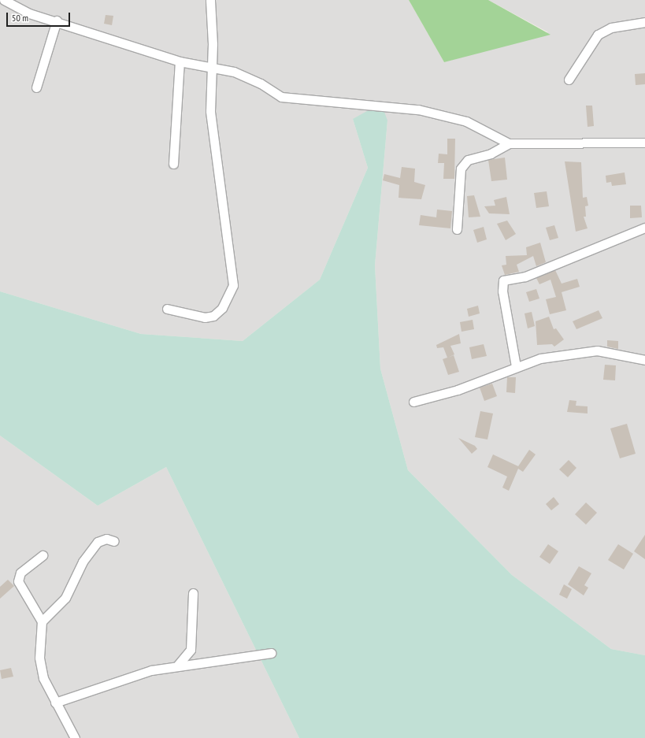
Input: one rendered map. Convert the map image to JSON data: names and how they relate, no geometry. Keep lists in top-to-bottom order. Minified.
{"scale_bar":"50 m"}
